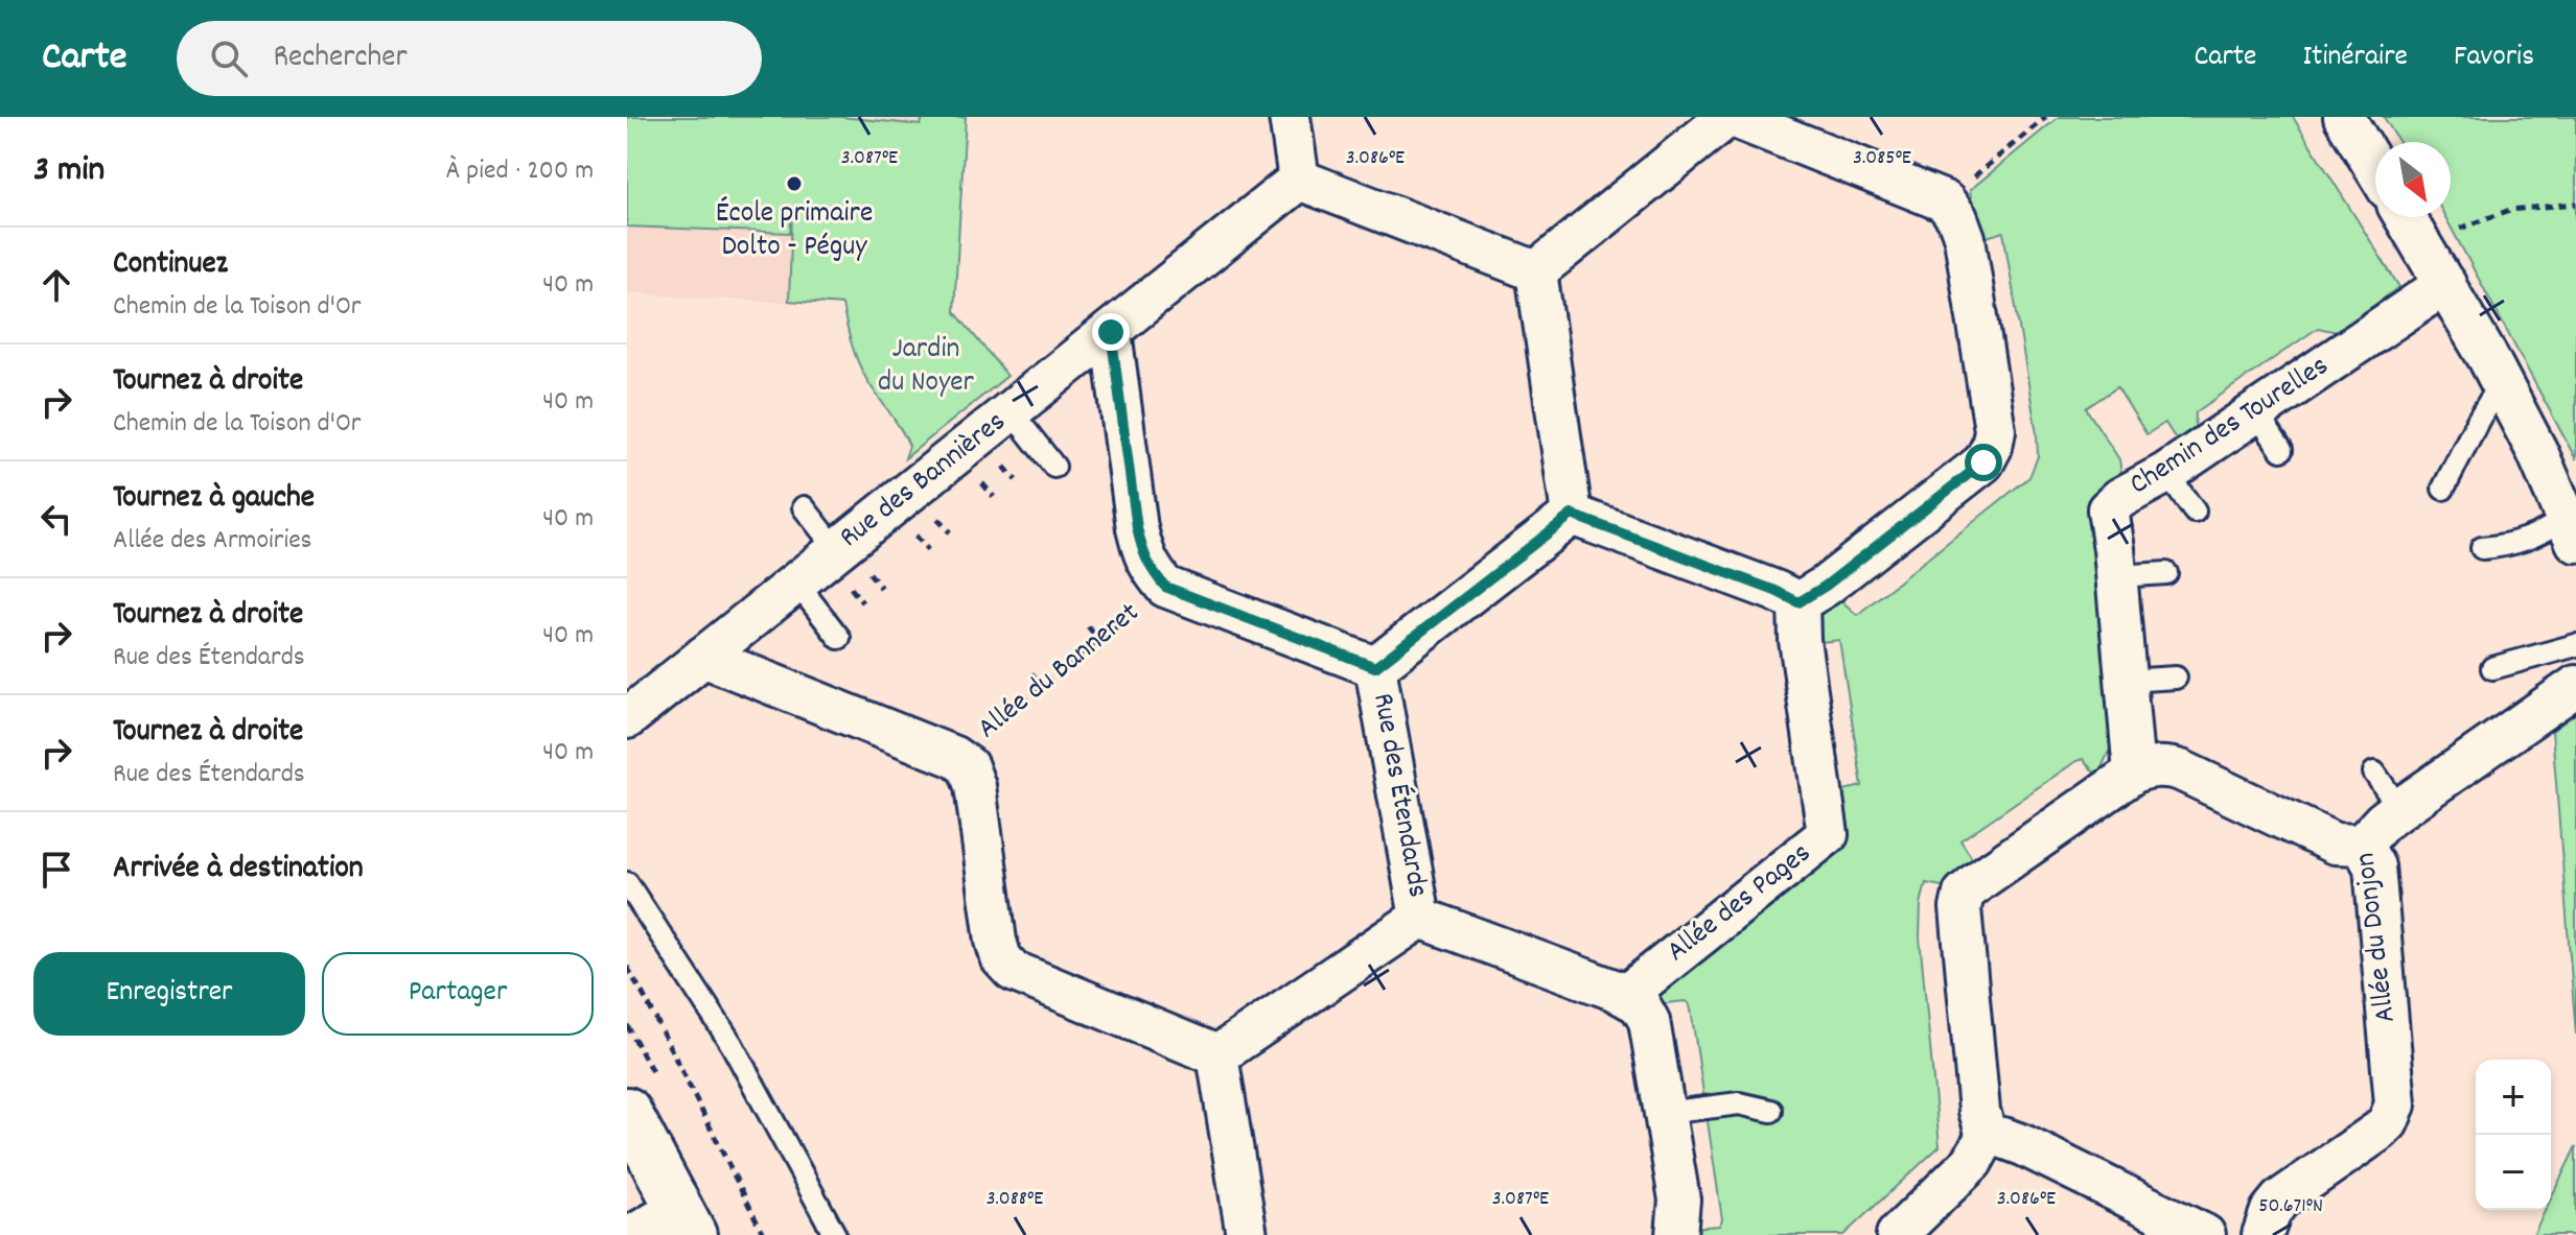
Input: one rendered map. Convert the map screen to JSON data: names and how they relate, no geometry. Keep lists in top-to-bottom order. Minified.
{"streets":{"street":["Chemin des Tourelles","Rue des Bannières","Allée du Banneret","Rue des Étendards","Allée des Pages","Allée du Donjon"]},"crossings":[["Rue des Bannières","Allée du Banneret"],["Allée du Banneret","Rue des Étendards"]],"parks":["Jardin du Noyer"],"places":["École primaire Dolto - Péguy"],"north":"bottom right","page":{"header":"Carte","search":"Rechercher","nav":["Carte","Itinéraire","Favoris"],"heading":["3 min","À pied · 200 m"],"list":[["Continuez","Chemin de la Toison d'Or","40 m"],["Tournez à droite","Chemin de la Toison d'Or","40 m"],["Tournez à gauche","Allée des Armoiries","40 m"],["Tournez à droite","Rue des Étendards","40 m"],["Tournez à droite","Rue des Étendards","40 m"],"Arrivée à destination"],"buttons":["Enregistrer","Partager"],"map_buttons":["+","−"]},"coordinates":["3.085°E","3.087°E","3.086°E","3.088°E","50.671°N"]}
